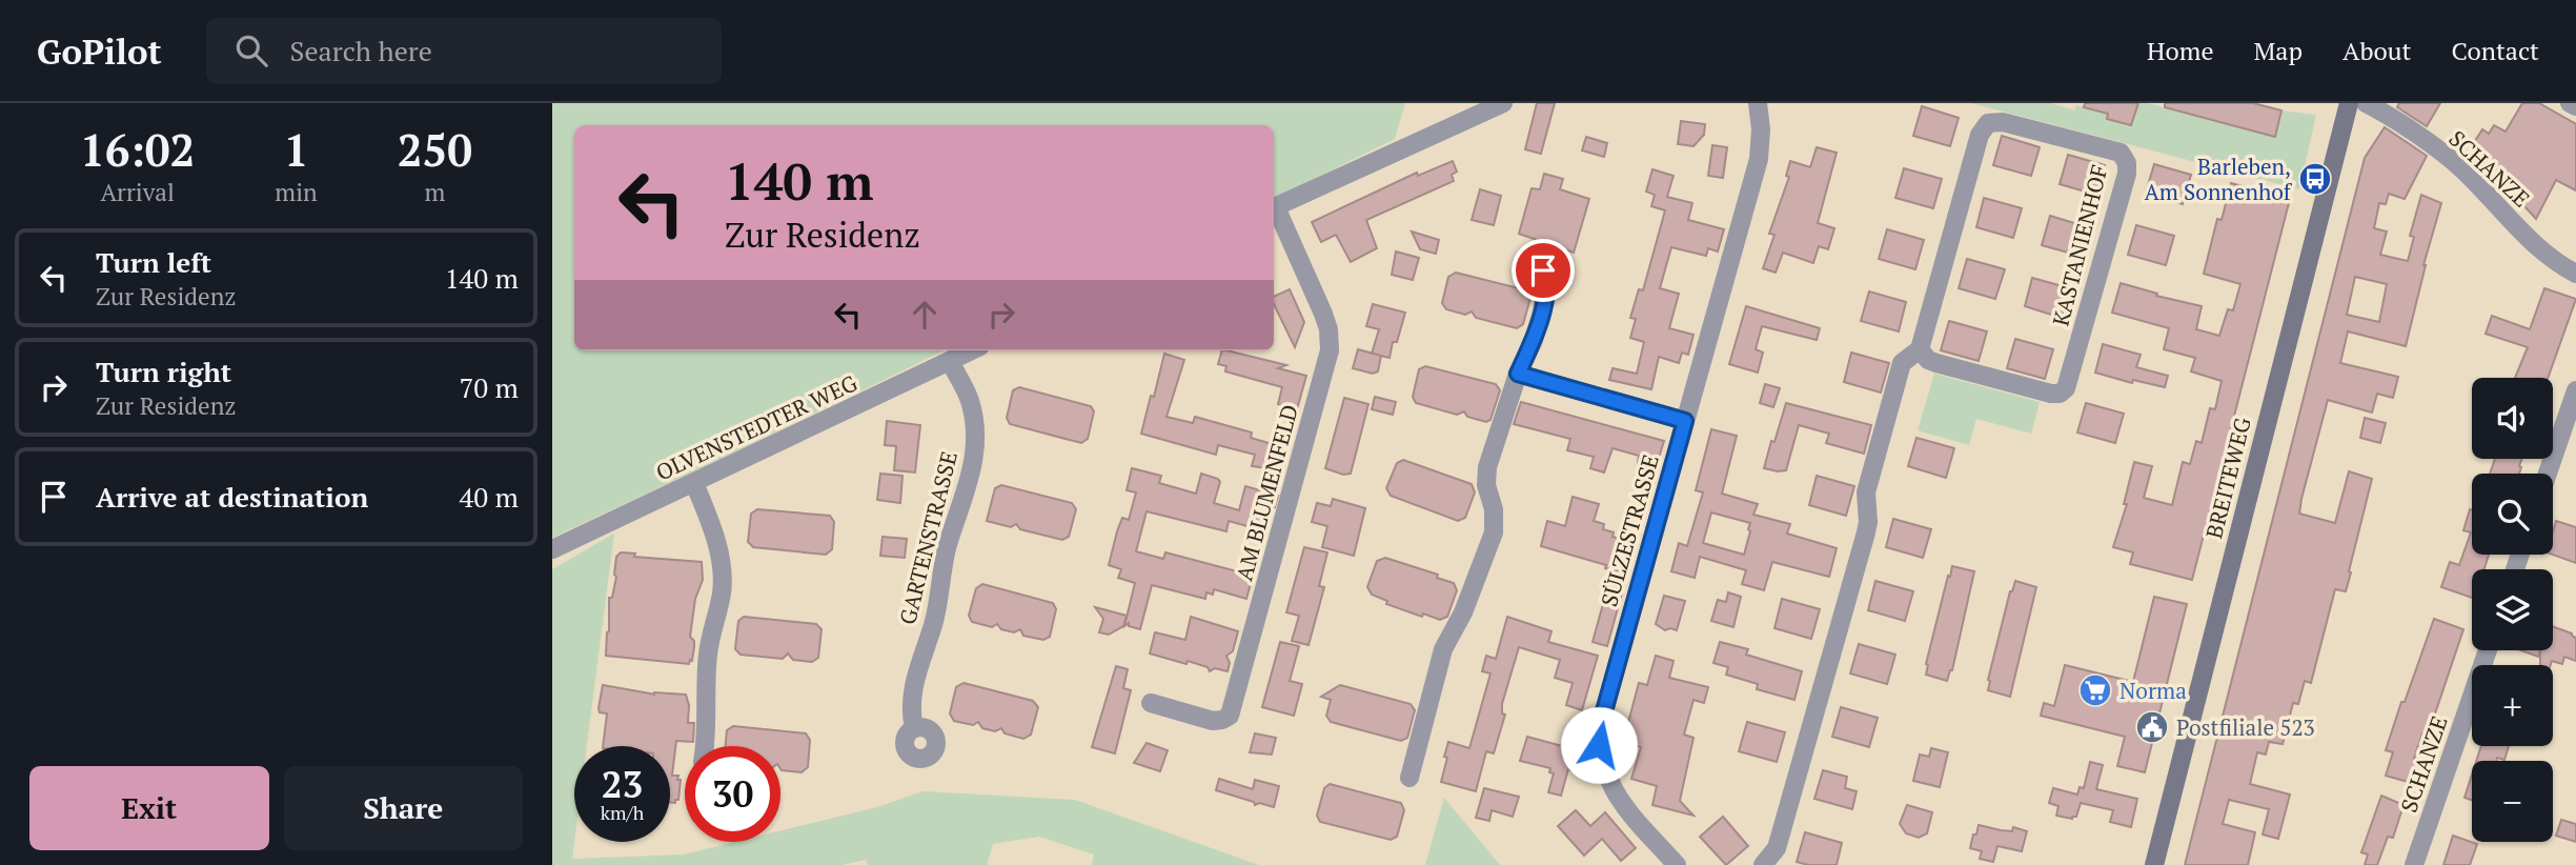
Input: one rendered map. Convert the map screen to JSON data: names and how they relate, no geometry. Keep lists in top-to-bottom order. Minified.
{"streets":{"street":["SCHANZE","KASTANIENHOF","OLVENSTEDTER WEG","BREITEWEG","AM BLUMENFELD","SÜLZESTRASSE","GARTENSTRASSE"]},"crossings":[["OLVENSTEDTER WEG","GARTENSTRASSE"]],"places":{"bus stop":["Barleben, Am Sonnenhof"],"supermarket":["Norma"],"public building":["Postfiliale 523"]},"page":{"header":"GoPilot","search":"Search here","nav":["Home","Map","About","Contact"],"eta":["16:02","Arrival","1","min","250","m"],"turn":["140 m","Zur Residenz"],"list":[{"name":"Turn left","note":"Zur Residenz","value":"140 m"},{"name":"Turn right","note":"Zur Residenz","value":"70 m"},{"name":"Arrive at destination","value":"40 m"}],"map_buttons":["+","−"],"speed":"23 km/h","limit":"30","buttons":["Exit","Share"]}}
